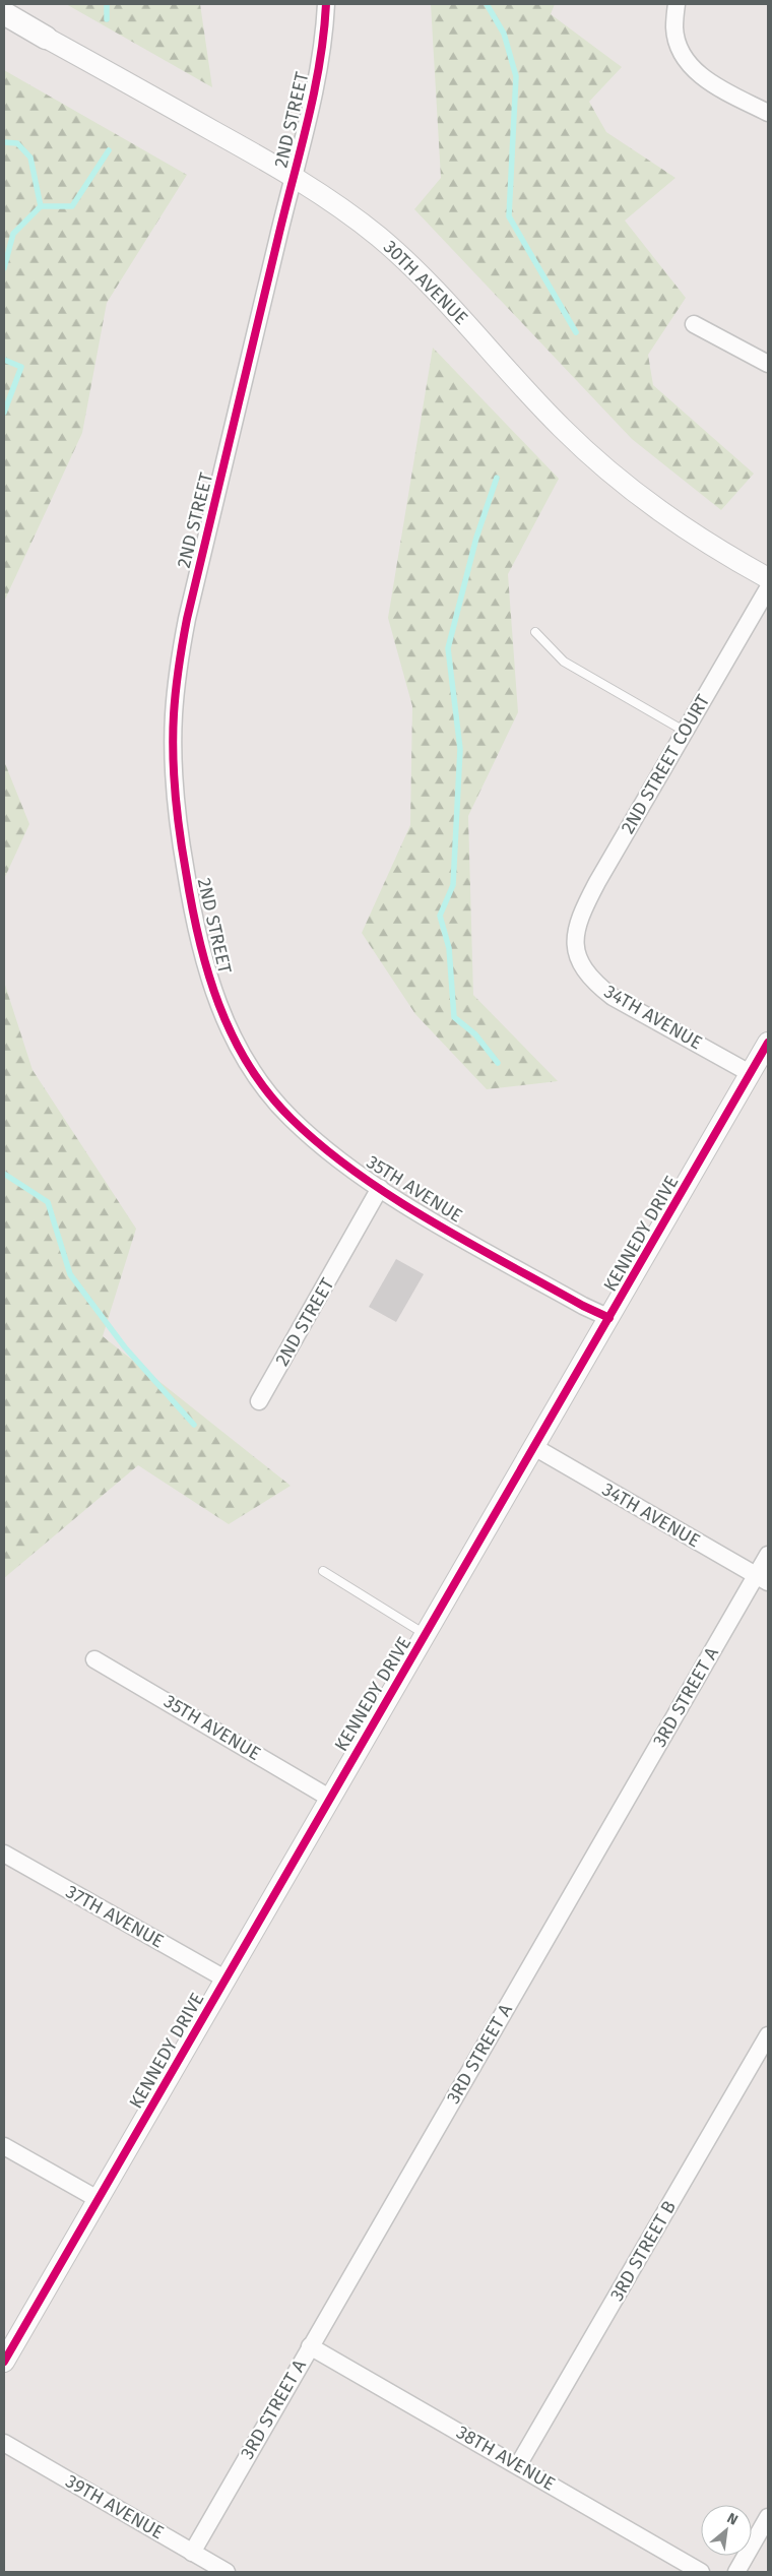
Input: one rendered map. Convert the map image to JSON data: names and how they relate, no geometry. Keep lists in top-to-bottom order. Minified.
{"streets":{"street":["2ND STREET","30TH AVENUE","2ND STREET COURT","34TH AVENUE","35TH AVENUE","KENNEDY DRIVE","3RD STREET A","37TH AVENUE","3RD STREET B","38TH AVENUE","39TH AVENUE"]},"crossings":[["2ND STREET","30TH AVENUE"],["2ND STREET","35TH AVENUE"],["2ND STREET COURT","34TH AVENUE"],["34TH AVENUE","KENNEDY DRIVE"],["34TH AVENUE","3RD STREET A"],["35TH AVENUE","KENNEDY DRIVE"],["KENNEDY DRIVE","37TH AVENUE"],["3RD STREET A","38TH AVENUE"],["3RD STREET A","39TH AVENUE"],["3RD STREET B","38TH AVENUE"]],"north":"top right"}
